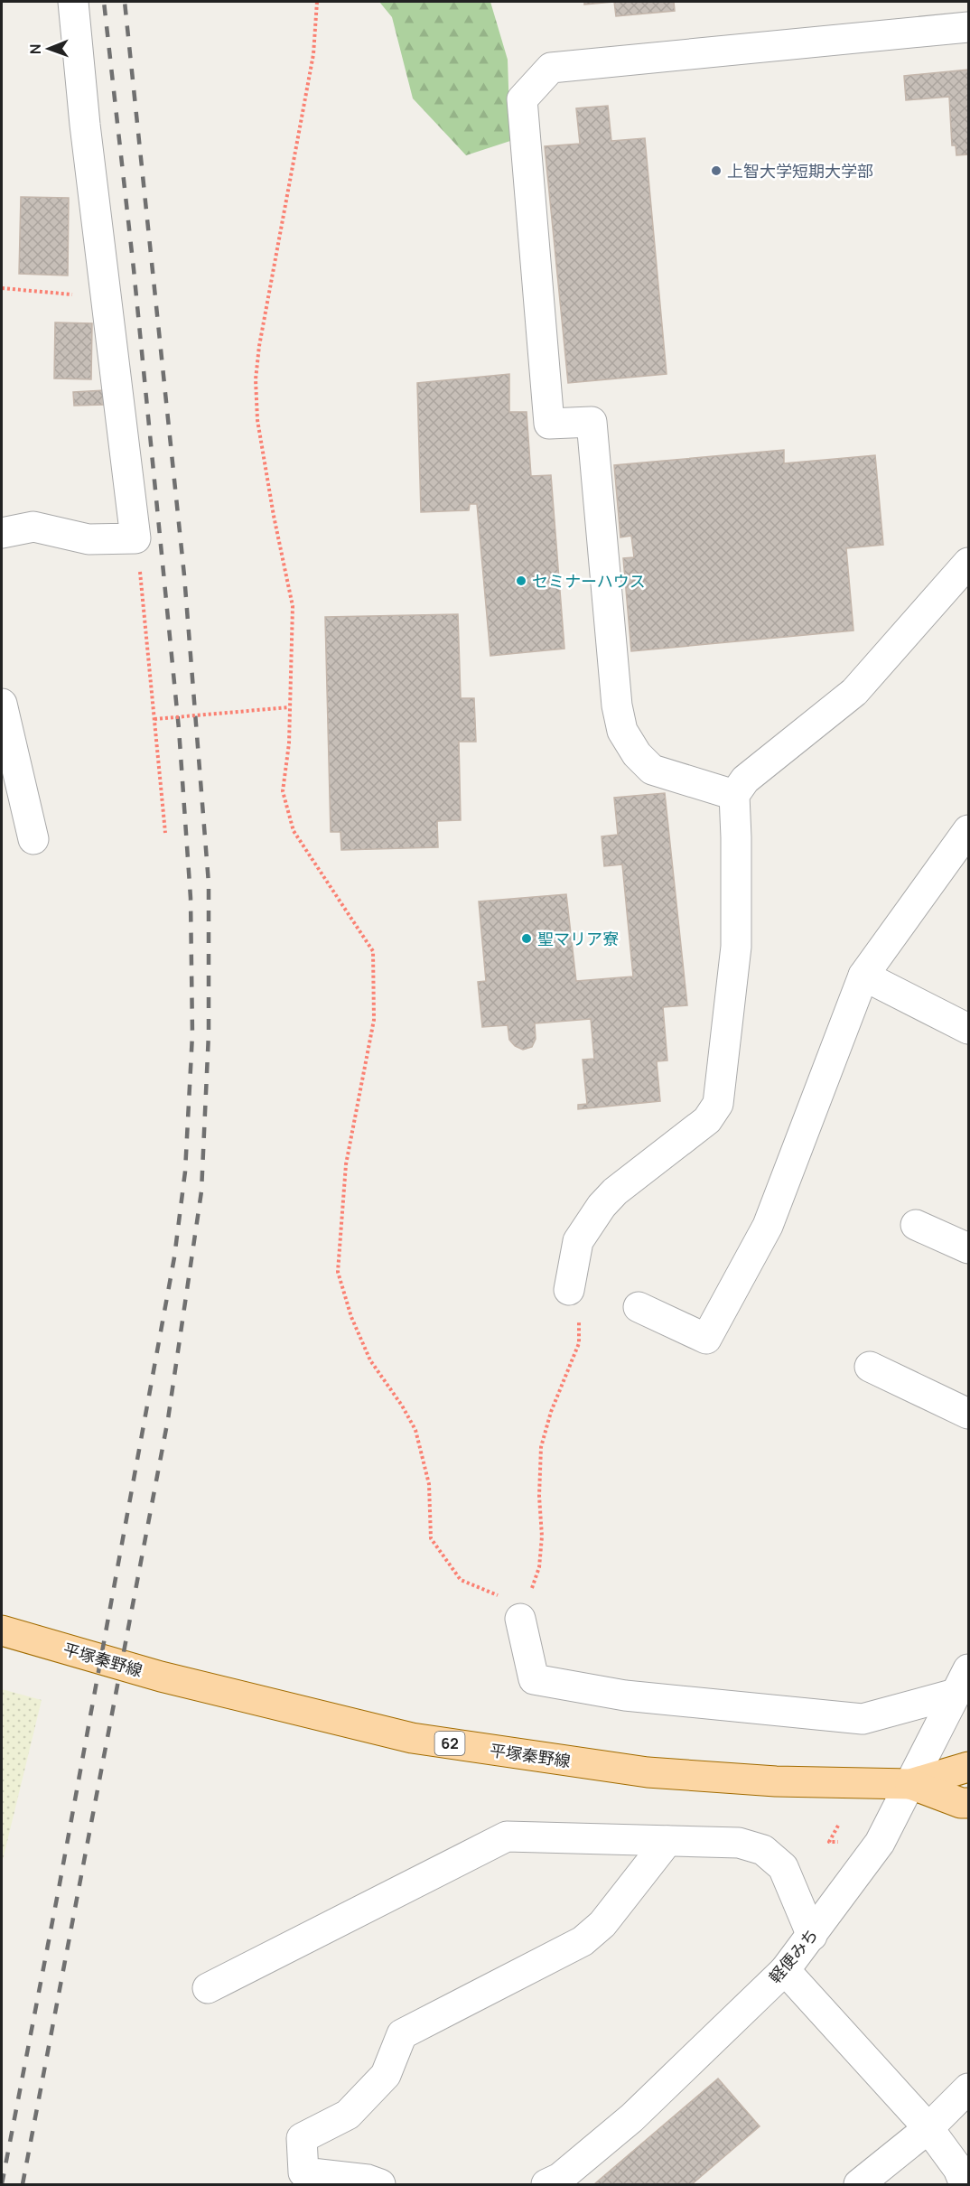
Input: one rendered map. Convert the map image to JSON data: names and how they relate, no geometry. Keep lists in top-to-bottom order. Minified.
{"streets":{"main road":["平塚秦野線","62"],"street":["軽便みち"]},"crossings":[["平塚秦野線","軽便みち"]],"places":["上智大学短期大学部","セミナーハウス","聖マリア寮"],"north":"left"}
